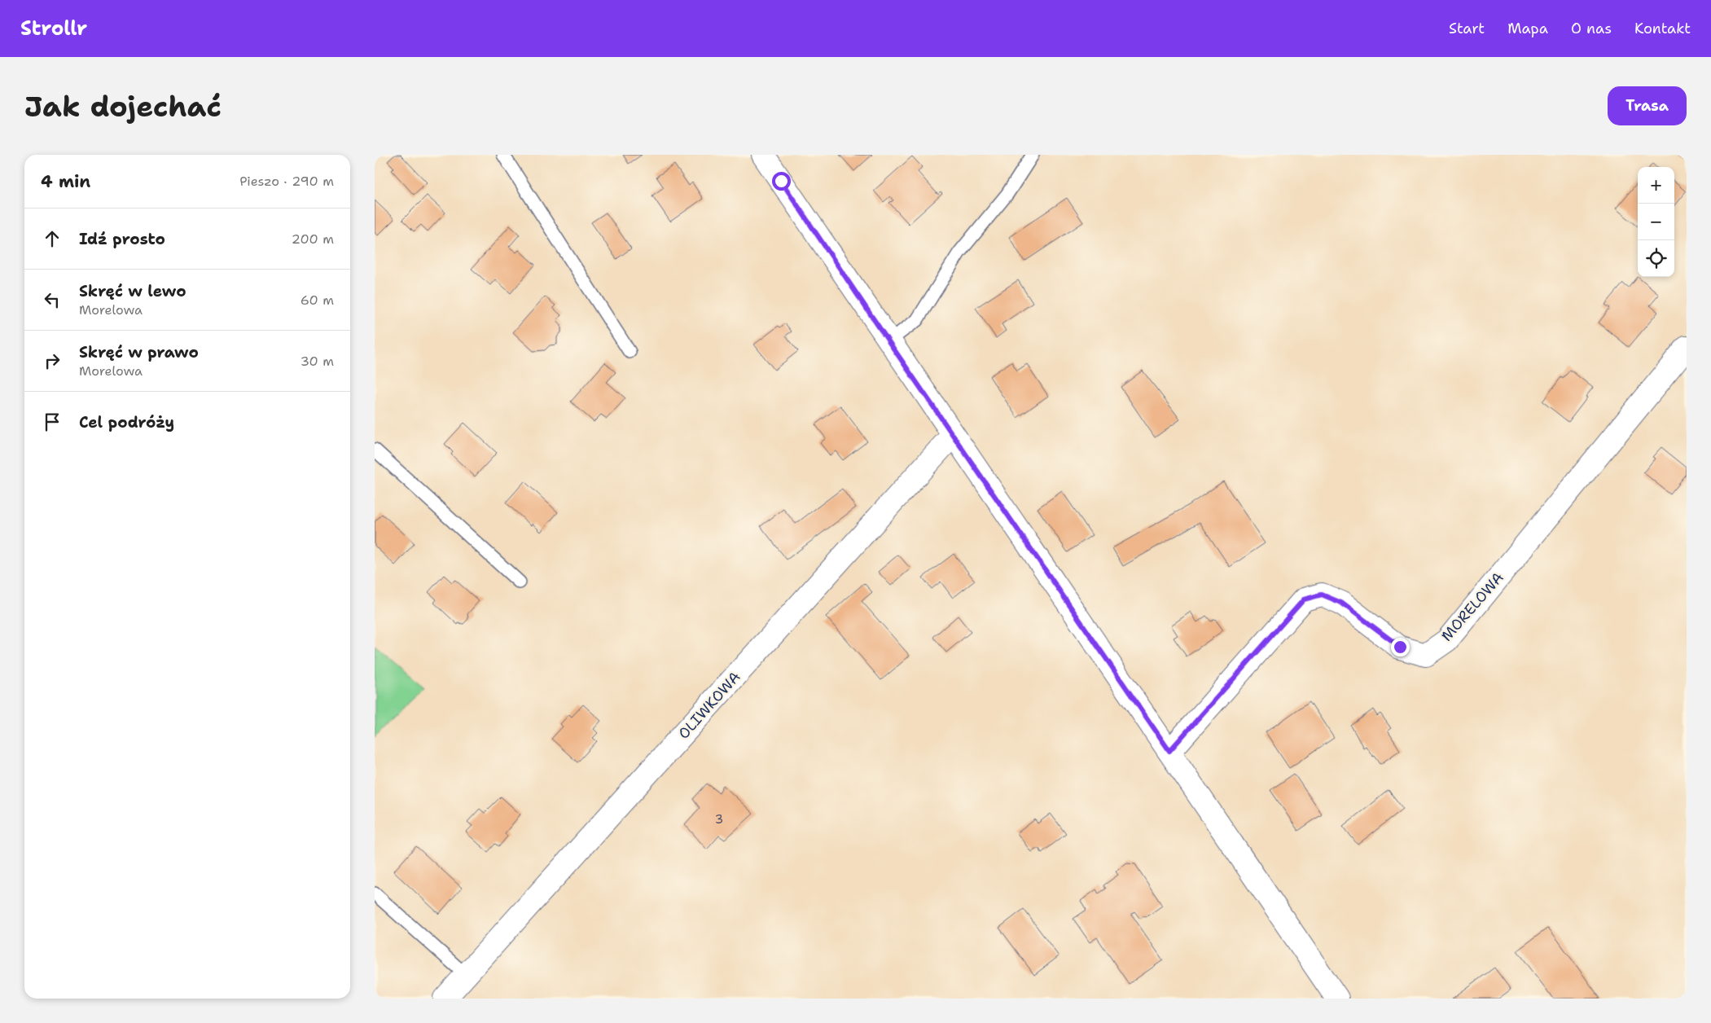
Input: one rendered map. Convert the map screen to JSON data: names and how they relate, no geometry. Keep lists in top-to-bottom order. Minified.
{"streets":{"street":["MORELOWA","OLIWKOWA"]},"house_numbers":["3"],"page":{"header":"Strollr","nav":["Start","Mapa","O nas","Kontakt"],"buttons":"Trasa","title":"Jak dojechać","heading":["4 min","Pieszo · 290 m"],"map_buttons":["+","−"],"list":[["Idź prosto","200 m"],["Skręć w lewo","Morelowa","60 m"],["Skręć w prawo","Morelowa","30 m"],"Cel podróży"]}}
